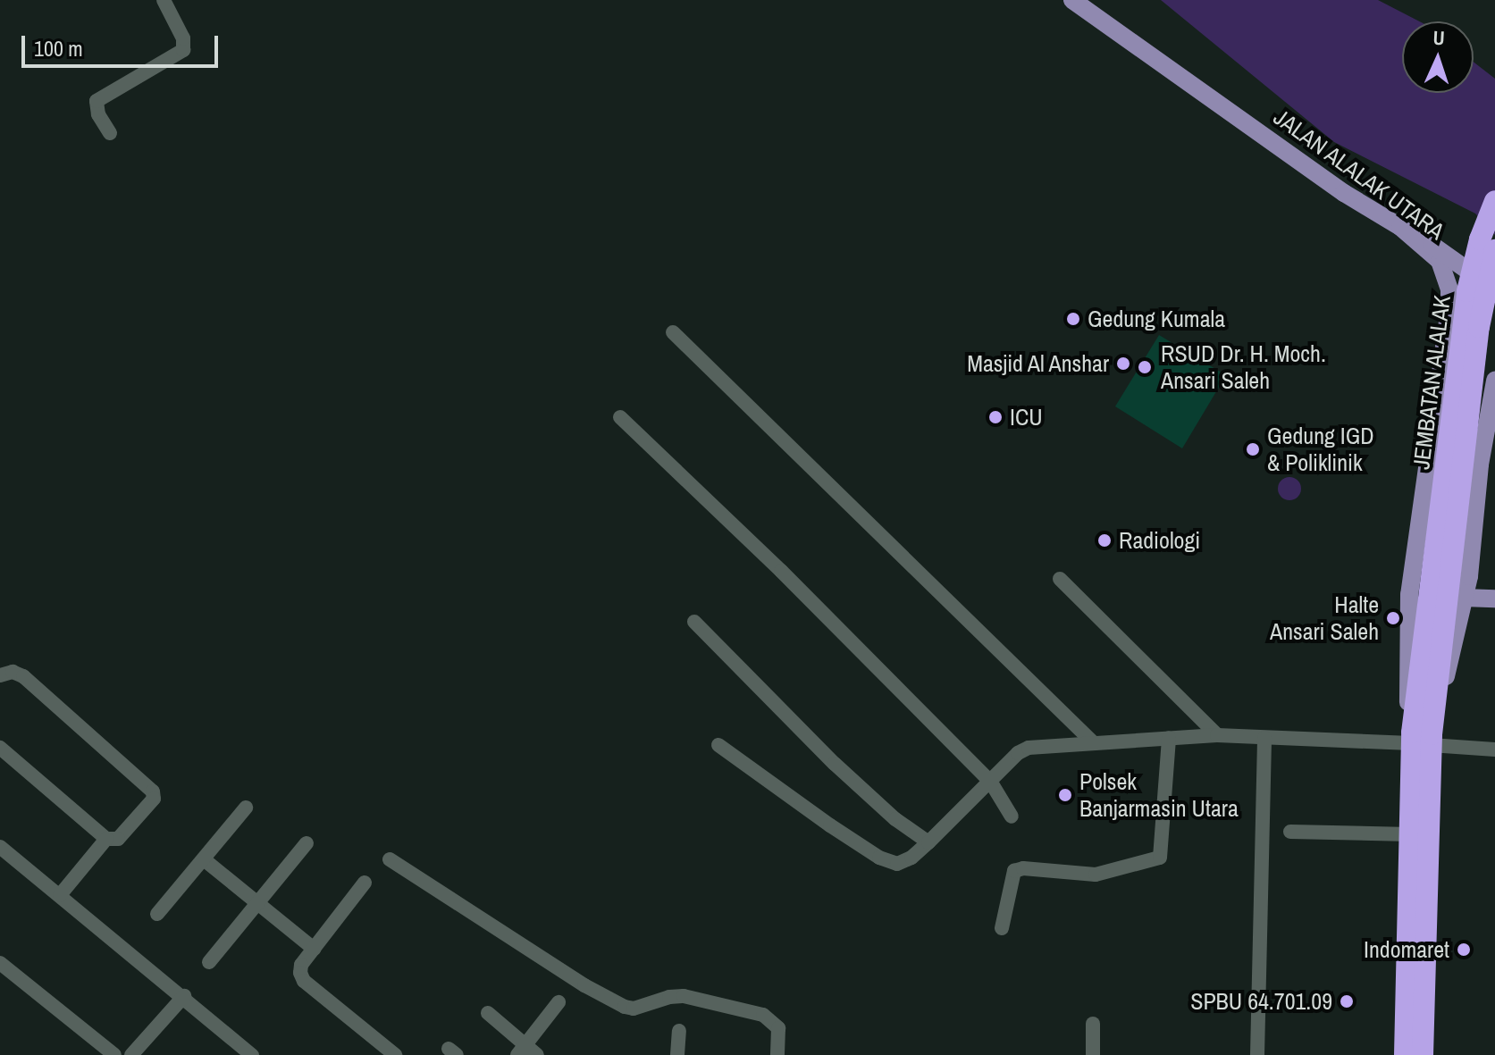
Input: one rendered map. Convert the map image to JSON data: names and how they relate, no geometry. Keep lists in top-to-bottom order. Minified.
{"streets":{"highway":["JEMBATAN ALALAK"],"main road":["JALAN ALALAK UTARA"]},"places":["Gedung Kumala","Masjid Al Anshar","RSUD Dr. H. Moch. Ansari Saleh","ICU","Gedung IGD & Poliklinik","Radiologi","Halte Ansari Saleh","Polsek Banjarmasin Utara","Indomaret","SPBU 64.701.09"],"scale_bar":"100 m","north":"top"}
